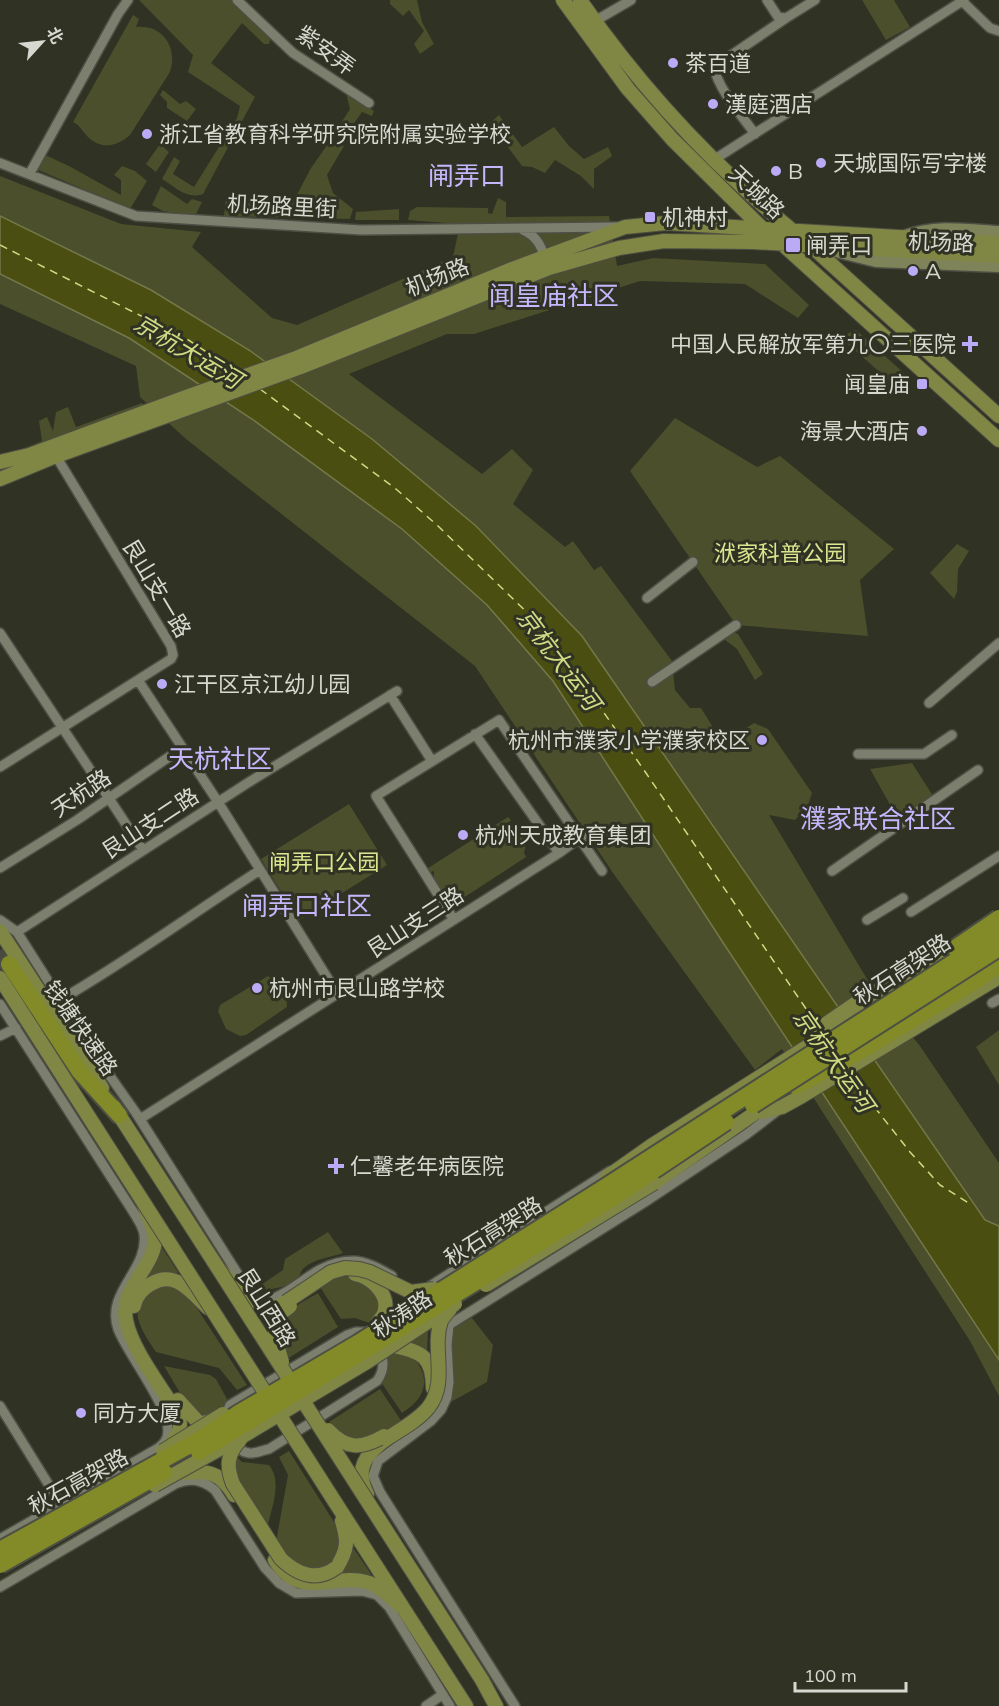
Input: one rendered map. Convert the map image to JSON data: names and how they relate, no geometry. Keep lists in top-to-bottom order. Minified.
{"streets":{"highway":["秋石高架路","钱塘快速路"],"main road":["天城路","机场路","艮山西路","秋涛路"],"street":["紫安弄","机场路里街","艮山支一路","天杭路","艮山支二路","艮山支三路"]},"crossings":[["天城路","机场路"],["机场路里街","机场路"],["机场路","艮山支一路"],["钱塘快速路","艮山西路"]],"districts":["闸弄口","闻皇庙社区","天杭社区","濮家联合社区","闸弄口社区"],"water":["京杭大运河"],"parks":["洑家科普公园","闸弄口公园"],"places":{"other":["茶百道","漢庭酒店","浙江省教育科学研究院附属实验学校","天城国际写字楼","B","A","海景大酒店","江干区京江幼儿园","杭州市濮家小学濮家校区","杭州天成教育集团","杭州市艮山路学校","同方大厦"],"transit":["机神村","闸弄口","闻皇庙"],"health":["中国人民解放军第九〇三医院","仁馨老年病医院"]},"scale_bar":"100 m","north":"top right"}
